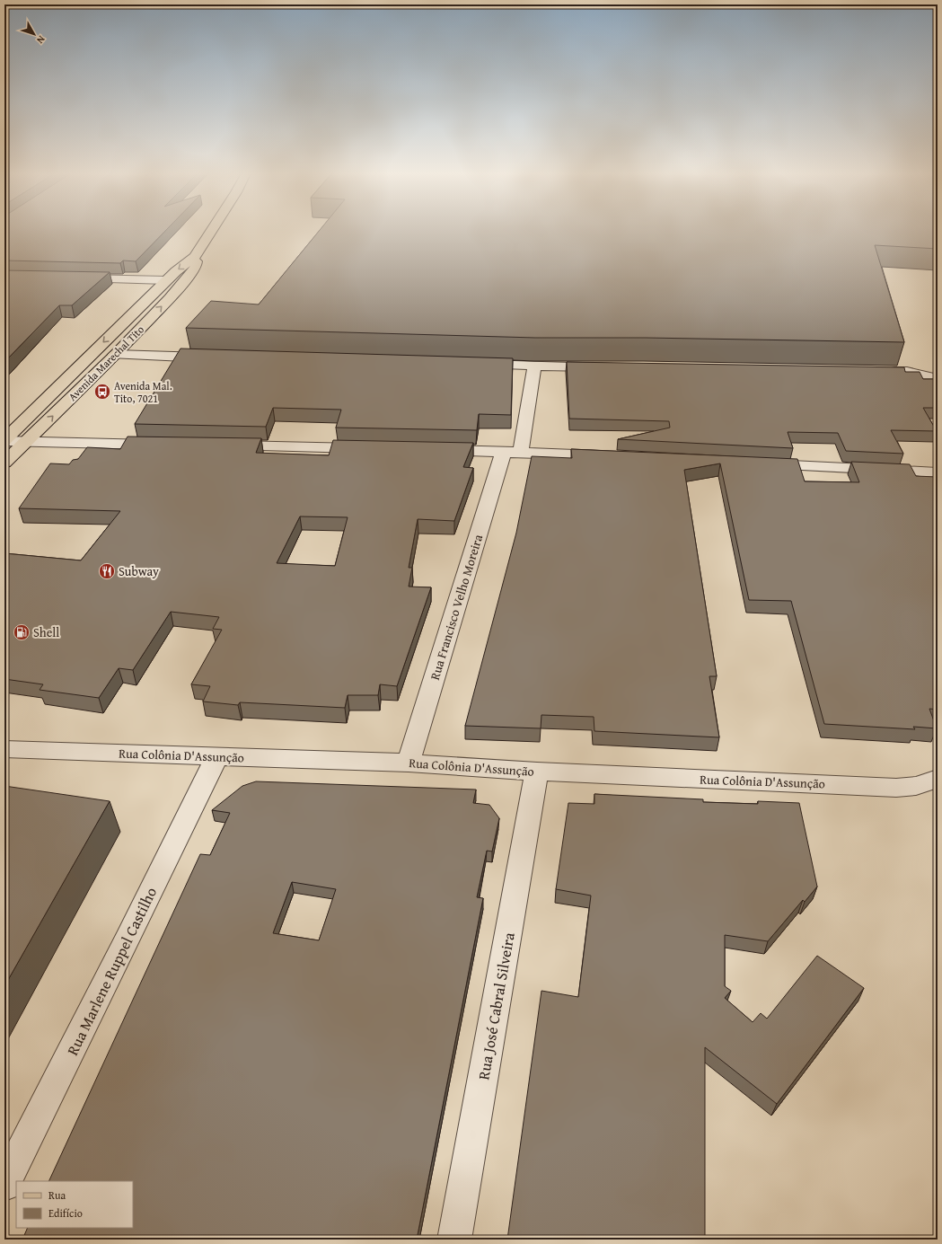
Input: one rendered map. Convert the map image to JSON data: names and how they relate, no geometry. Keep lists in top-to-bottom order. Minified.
{"streets":{"main road":["Avenida Marechal Tito"],"street":["Rua Francisco Velho Moreira","Rua Colônia D'Assunção","Rua Marlene Ruppel Castilho","Rua José Cabral Silveira"]},"crossings":[["Rua Francisco Velho Moreira","Rua Colônia D'Assunção"],["Rua Colônia D'Assunção","Rua Marlene Ruppel Castilho"],["Rua Colônia D'Assunção","Rua José Cabral Silveira"]],"places":{"bus stop":["Avenida Mal. Tito, 7021"],"restaurant":["Subway"],"fuel station":["Shell"]},"legend":["Rua","Edifício"],"north":"bottom right"}
